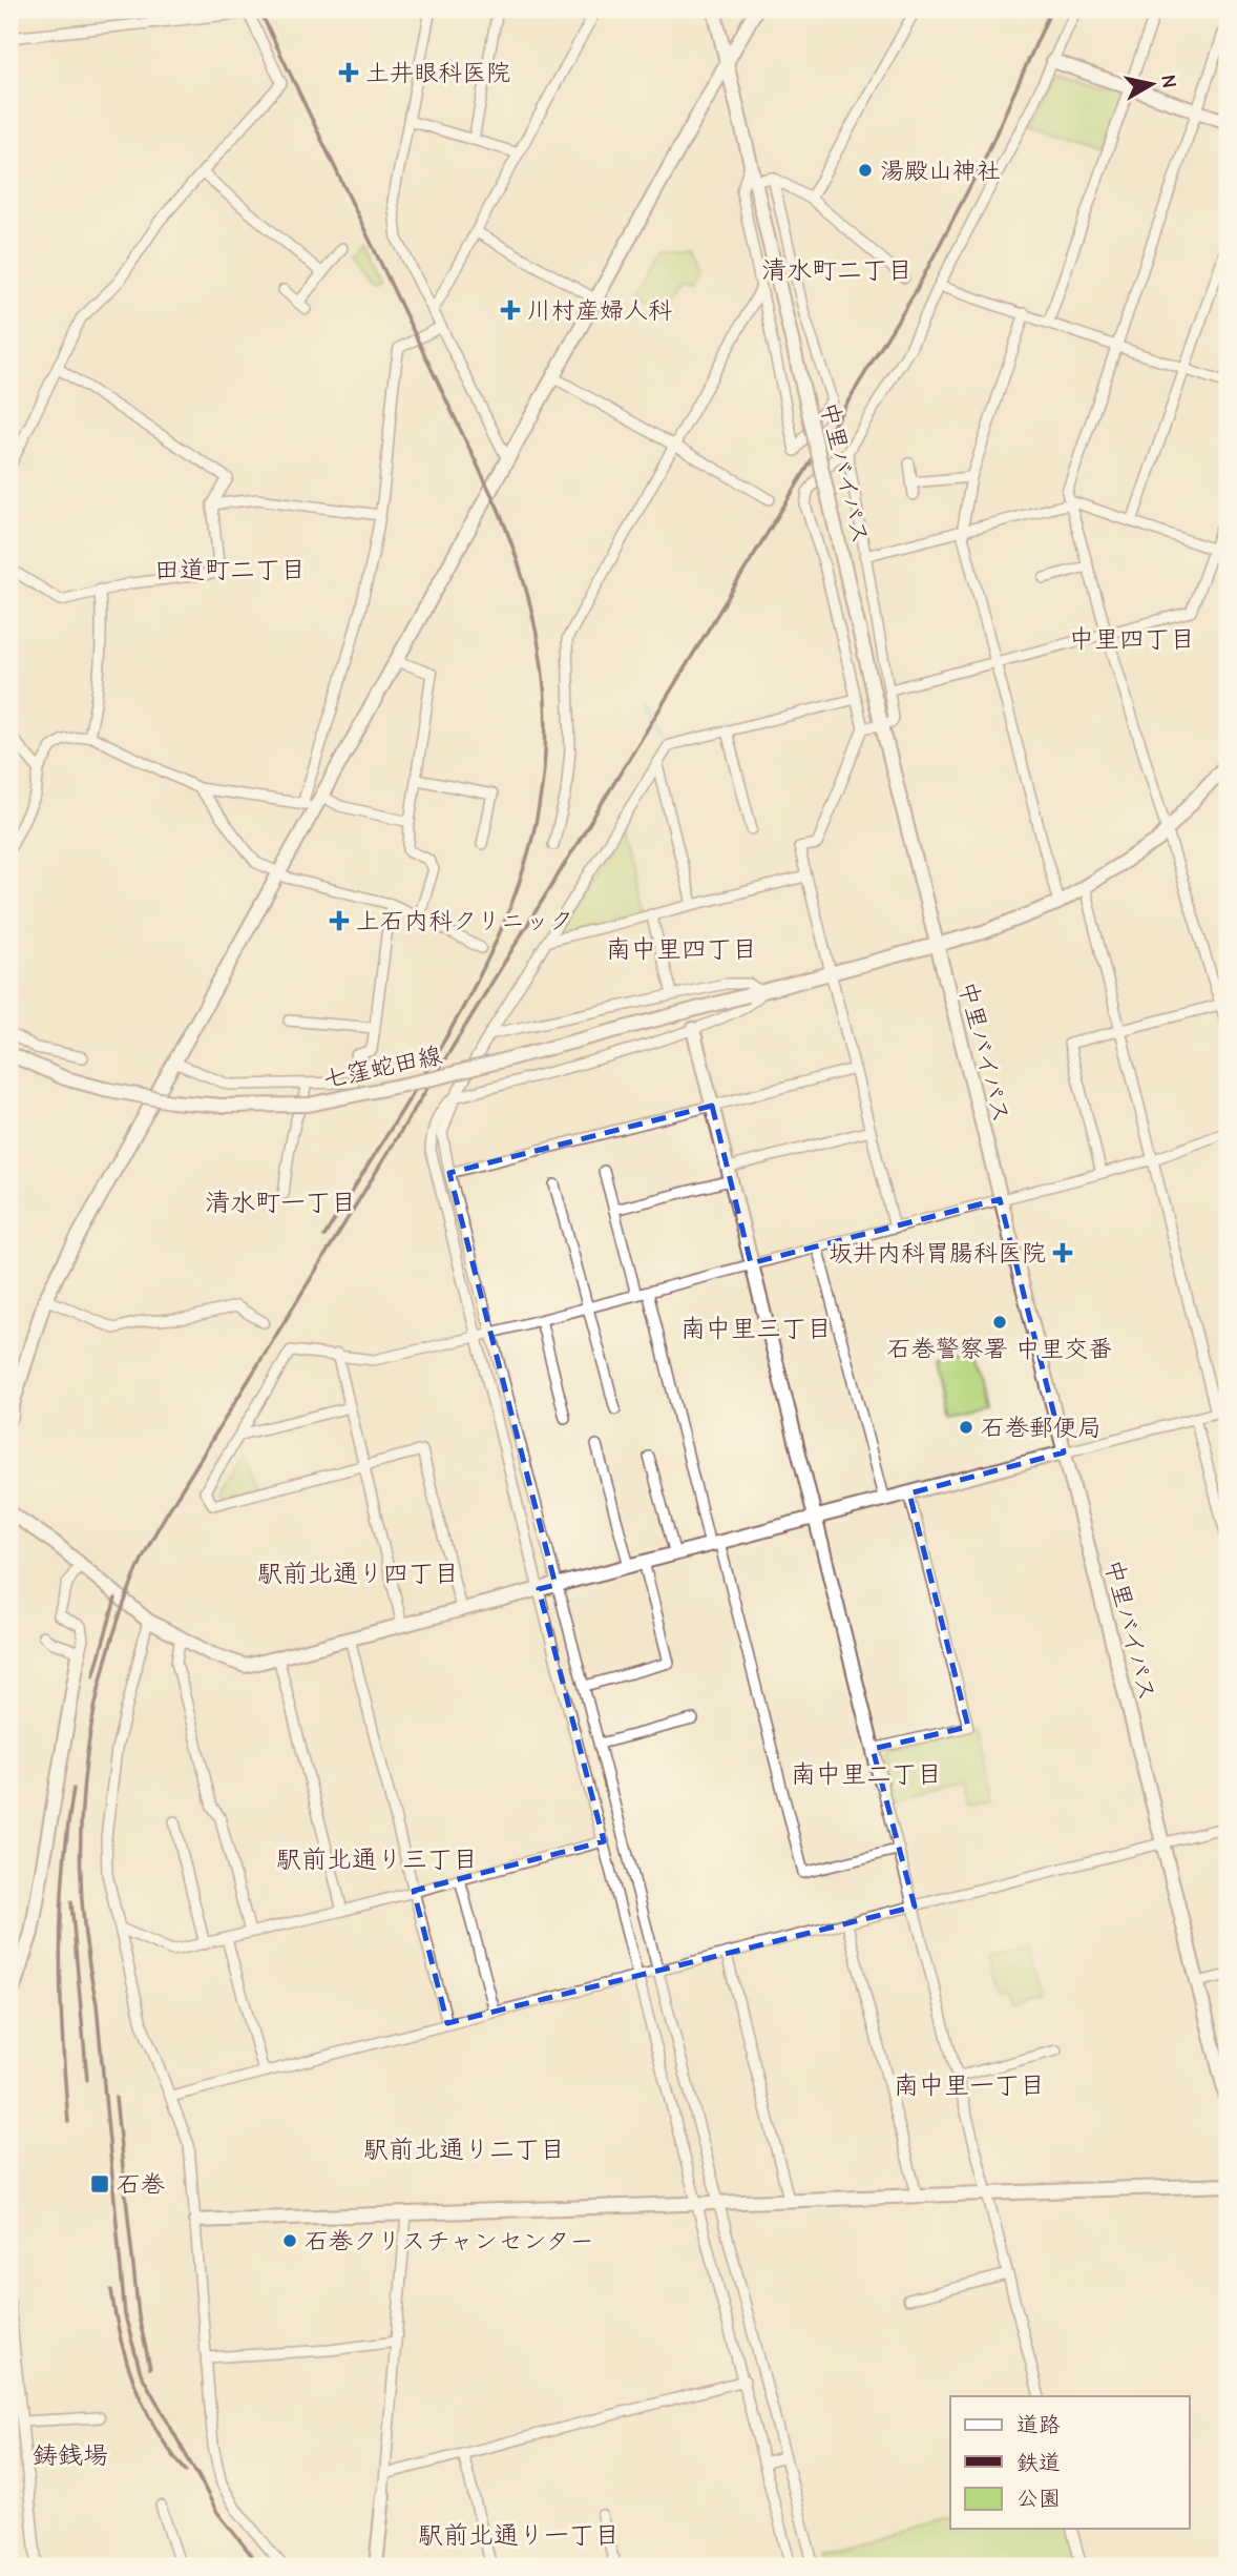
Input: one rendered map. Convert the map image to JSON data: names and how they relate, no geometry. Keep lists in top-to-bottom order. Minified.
{"streets":{"street":["中里バイパス","七窪蛇田線"]},"crossings":[["中里バイパス","七窪蛇田線"]],"districts":["清水町二丁目","田道町二丁目","中里四丁目","南中里四丁目","清水町一丁目","南中里三丁目","駅前北通り四丁目","南中里二丁目","駅前北通り三丁目","南中里一丁目","駅前北通り二丁目","鋳銭場","駅前北通り一丁目"],"places":{"health":["土井眼科医院","川村産婦人科","上石内科クリニック","坂井内科胃腸科医院"],"other":["湯殿山神社","石巻警察署 中里交番","石巻郵便局","石巻クリスチャンセンター"],"transit":["石巻"]},"legend":["道路","鉄道","公園"],"north":"right"}
